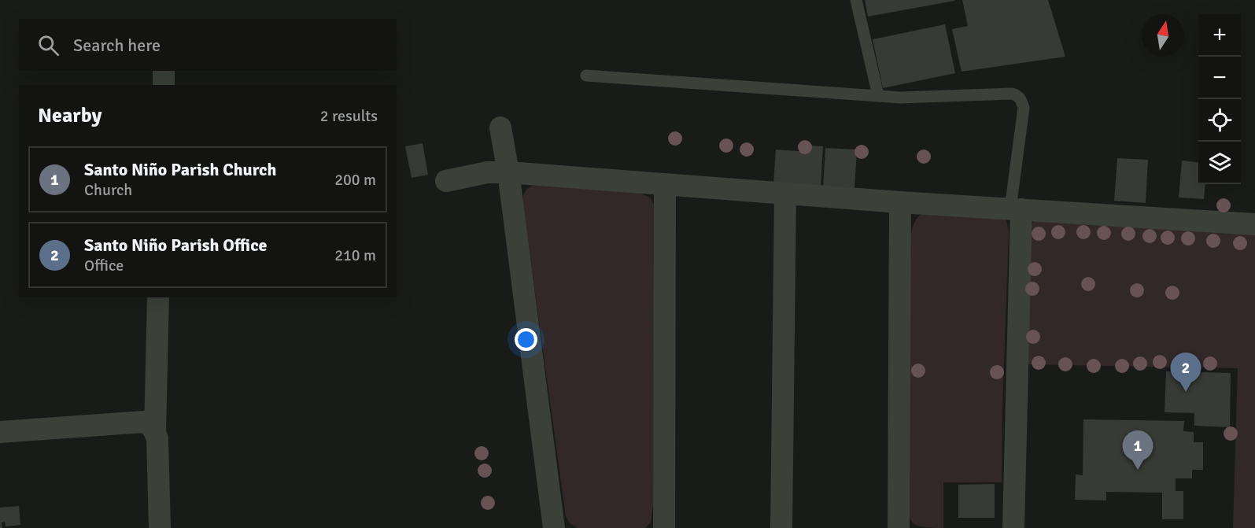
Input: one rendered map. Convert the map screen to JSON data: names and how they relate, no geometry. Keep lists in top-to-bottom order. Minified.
{"north":"top","page":{"map_buttons":["+","−"],"search":"Search here","heading":["Nearby","2 results"],"list":[{"mark":"1","name":"Santo Niño Parish Church","note":"Church","value":"200 m"},{"mark":"2","name":"Santo Niño Parish Office","note":"Office","value":"210 m"}],"pins":["2","1"]}}
